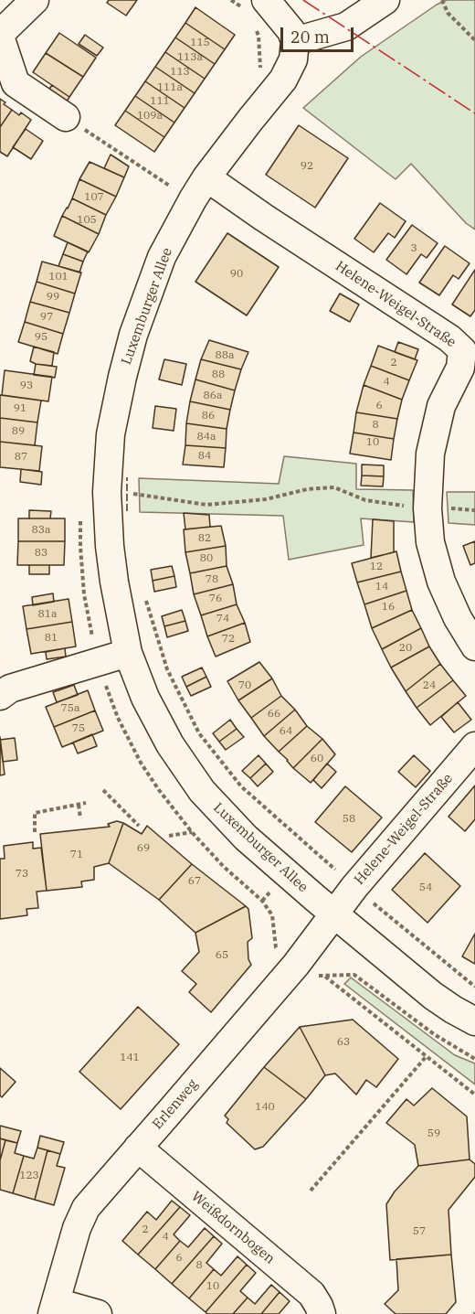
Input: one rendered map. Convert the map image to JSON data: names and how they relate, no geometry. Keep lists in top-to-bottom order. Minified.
{"streets":{"street":["Helene-Weigel-Straße","Luxemburger Allee","Erlenweg","Weißdornbogen"]},"crossings":[["Helene-Weigel-Straße","Luxemburger Allee"],["Helene-Weigel-Straße","Erlenweg"],["Luxemburger Allee","Erlenweg"],["Erlenweg","Weißdornbogen"]],"house_numbers":["115","113a","113","111a","111","109a","92","107","105","3","90","101","99","97","95","88a","2","88","4","93","86a","6","91","86","8","89","84a","10","84","87","83a","82","83","80","12","78","14","76","16","81a","74","81","72","20","70","24","75a","66","75","64","60","58","69","71","73","67","54","65","63","141","140","59","123","2","57","4","6","8","10"],"scale_bar":"20 m"}
